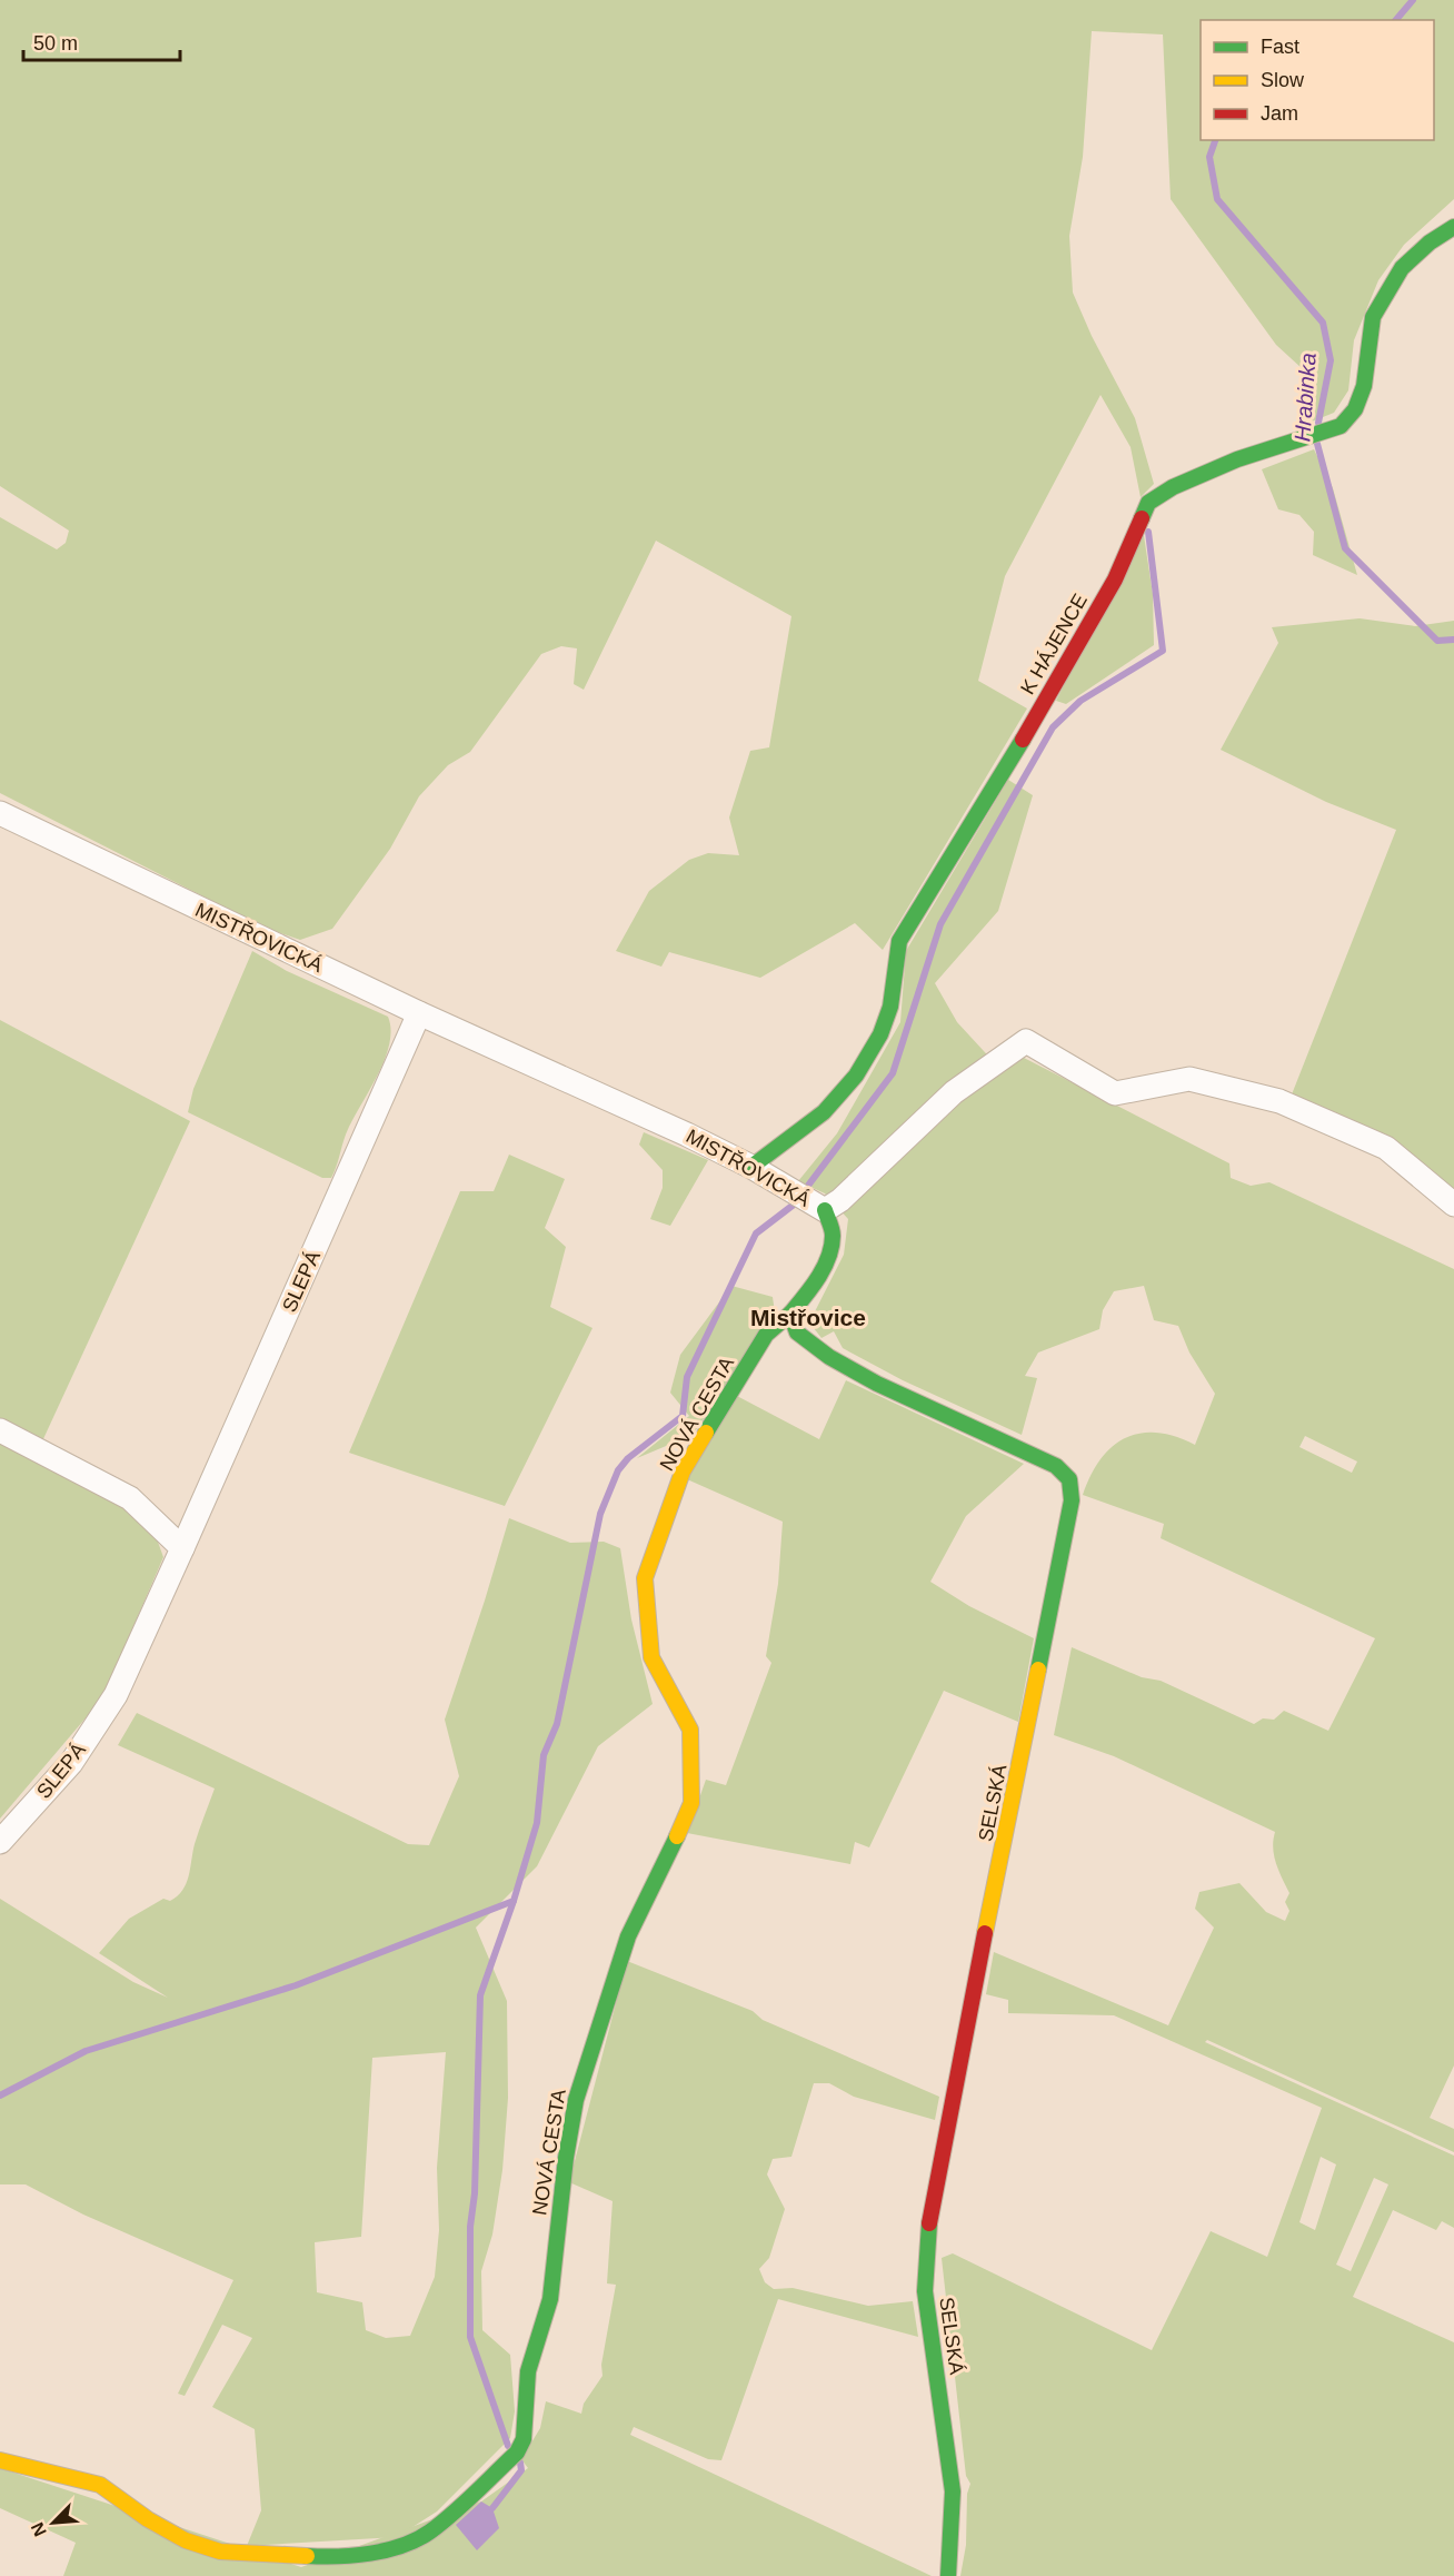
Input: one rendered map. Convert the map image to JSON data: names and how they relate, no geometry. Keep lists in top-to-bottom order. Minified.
{"streets":{"street":["K HÁJENCE","MISTŘOVICKÁ","SLEPÁ","NOVÁ CESTA","SELSKÁ"]},"crossings":[["K HÁJENCE","MISTŘOVICKÁ"],["MISTŘOVICKÁ","SLEPÁ"],["NOVÁ CESTA","SELSKÁ"]],"districts":["Mistřovice"],"water":["Hrabinka"],"legend":["Fast","Slow","Jam"],"scale_bar":"50 m","north":"bottom left"}
